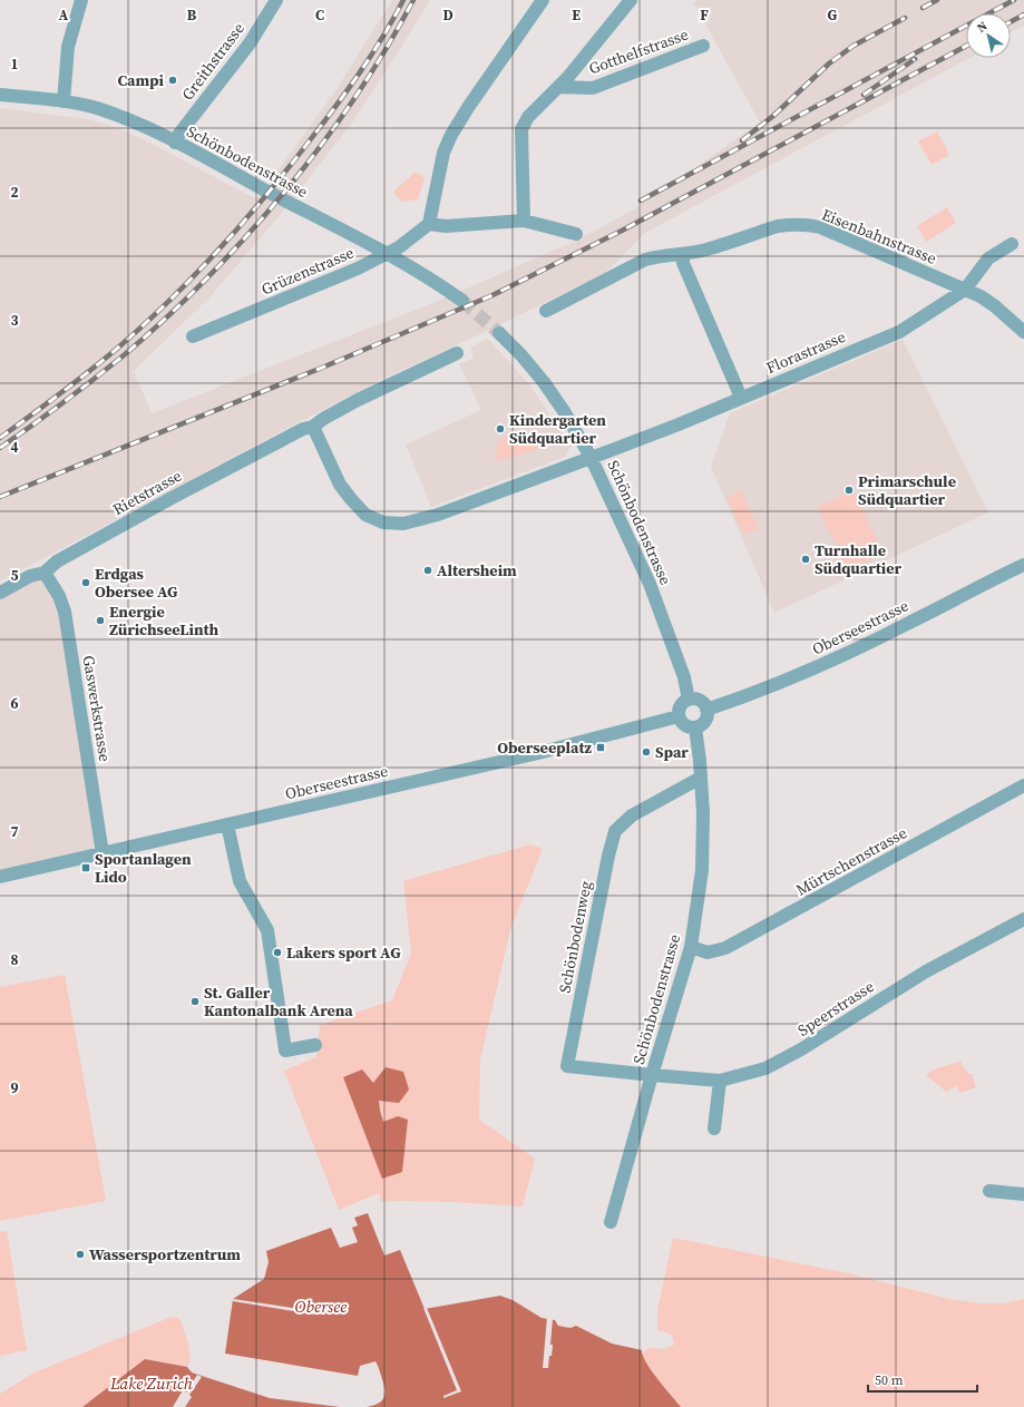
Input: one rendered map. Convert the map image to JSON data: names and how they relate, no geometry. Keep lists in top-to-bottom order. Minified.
{"streets":{"street":["Gotthelfstrasse","Greithstrasse","Schönbodenstrasse","Eisenbahnstrasse","Grüzenstrasse","Florastrasse","Rietstrasse","Oberseestrasse","Gaswerkstrasse","Mürtschenstrasse","Schönbodenweg","Speerstrasse"]},"crossings":[["Greithstrasse","Schönbodenstrasse"],["Schönbodenstrasse","Grüzenstrasse"],["Schönbodenstrasse","Florastrasse"],["Schönbodenstrasse","Oberseestrasse"],["Schönbodenstrasse","Mürtschenstrasse"],["Schönbodenstrasse","Schönbodenweg"],["Schönbodenstrasse","Speerstrasse"],["Eisenbahnstrasse","Florastrasse"],["Rietstrasse","Gaswerkstrasse"],["Oberseestrasse","Gaswerkstrasse"],["Schönbodenweg","Speerstrasse"]],"water":["Obersee","Lake Zurich"],"places":{"other":["Campi","Kindergarten Südquartier","Primarschule Südquartier","Turnhalle Südquartier","Altersheim","Erdgas Obersee AG","Energie ZürichseeLinth","Spar","Lakers sport AG","St. Galler Kantonalbank Arena","Wassersportzentrum"],"transit":["Oberseeplatz","Sportanlagen Lido"]},"scale_bar":"50 m","north":"top left","grid":{"columns":["A","B","C","D","E","F","G"],"rows":["1","2","3","4","5","6","7","8","9"]}}
